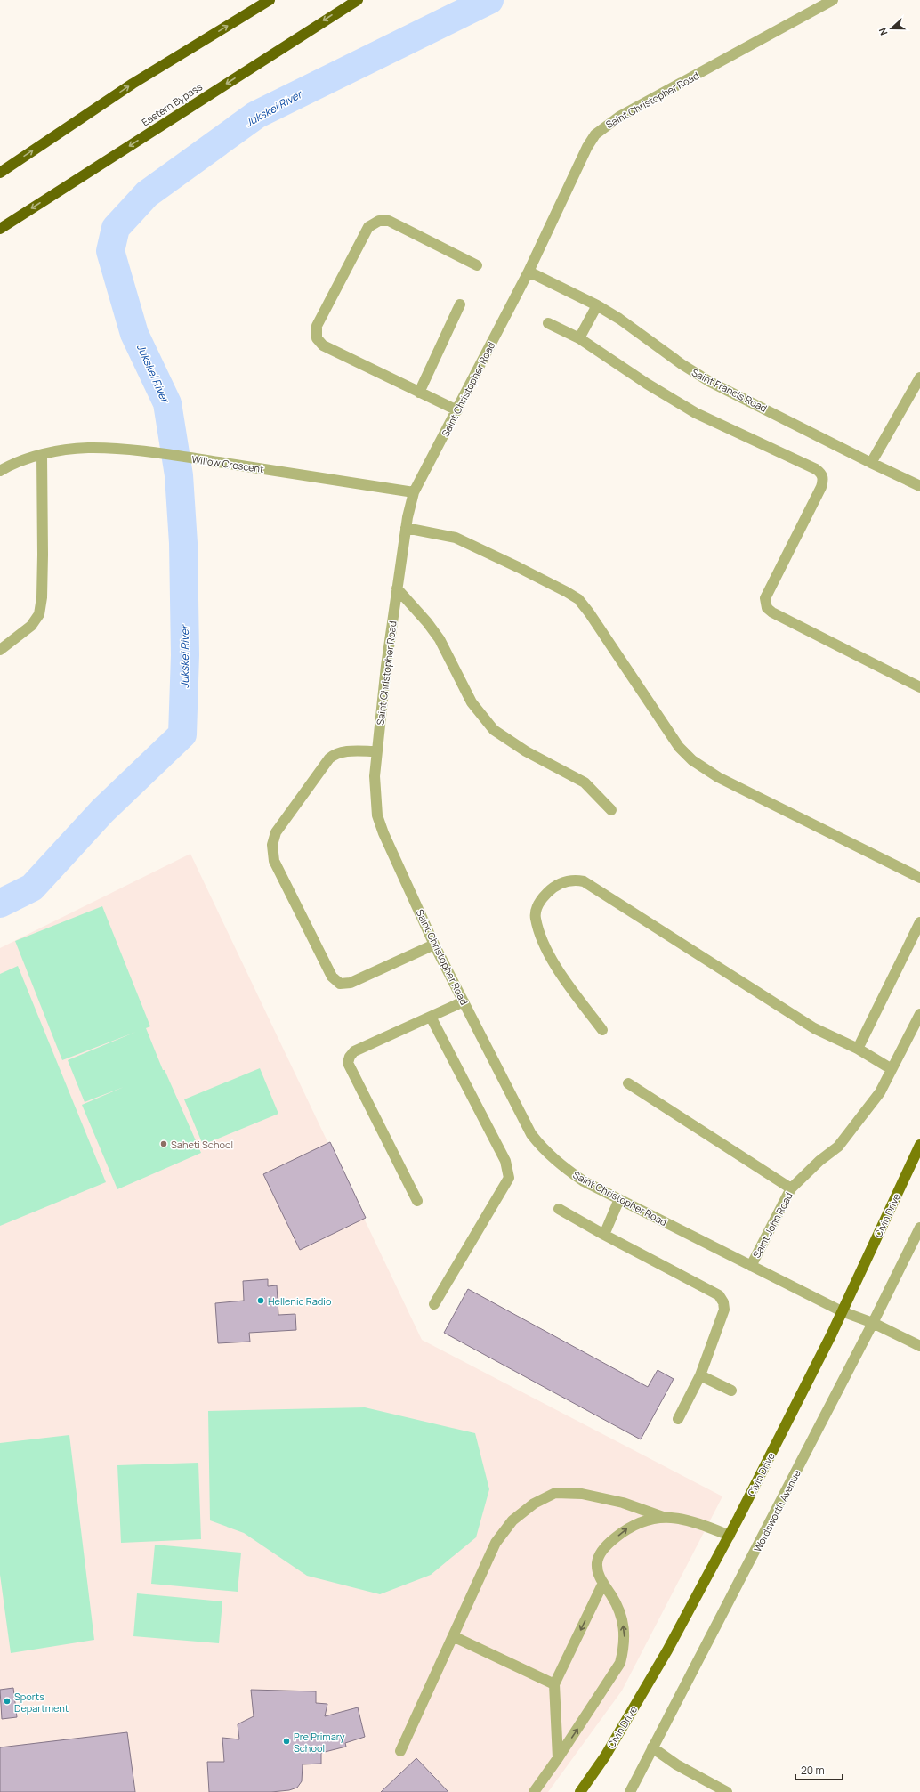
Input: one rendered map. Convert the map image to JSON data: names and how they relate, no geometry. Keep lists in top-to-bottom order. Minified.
{"streets":{"highway":["Eastern Bypass"],"main road":["Civin Drive"],"street":["Saint Christopher Road","Saint Francis Road","Willow Crescent","Saint John Road","Wordsworth Avenue"]},"crossings":[["Saint Christopher Road","Saint Francis Road"],["Saint Christopher Road","Willow Crescent"],["Saint Christopher Road","Civin Drive"],["Saint Christopher Road","Saint John Road"],["Saint Christopher Road","Wordsworth Avenue"]],"water":["Jukskei River"],"places":["Saheti School","Hellenic Radio","Sports Department","Pre Primary School"],"scale_bar":"20 m","north":"left"}
